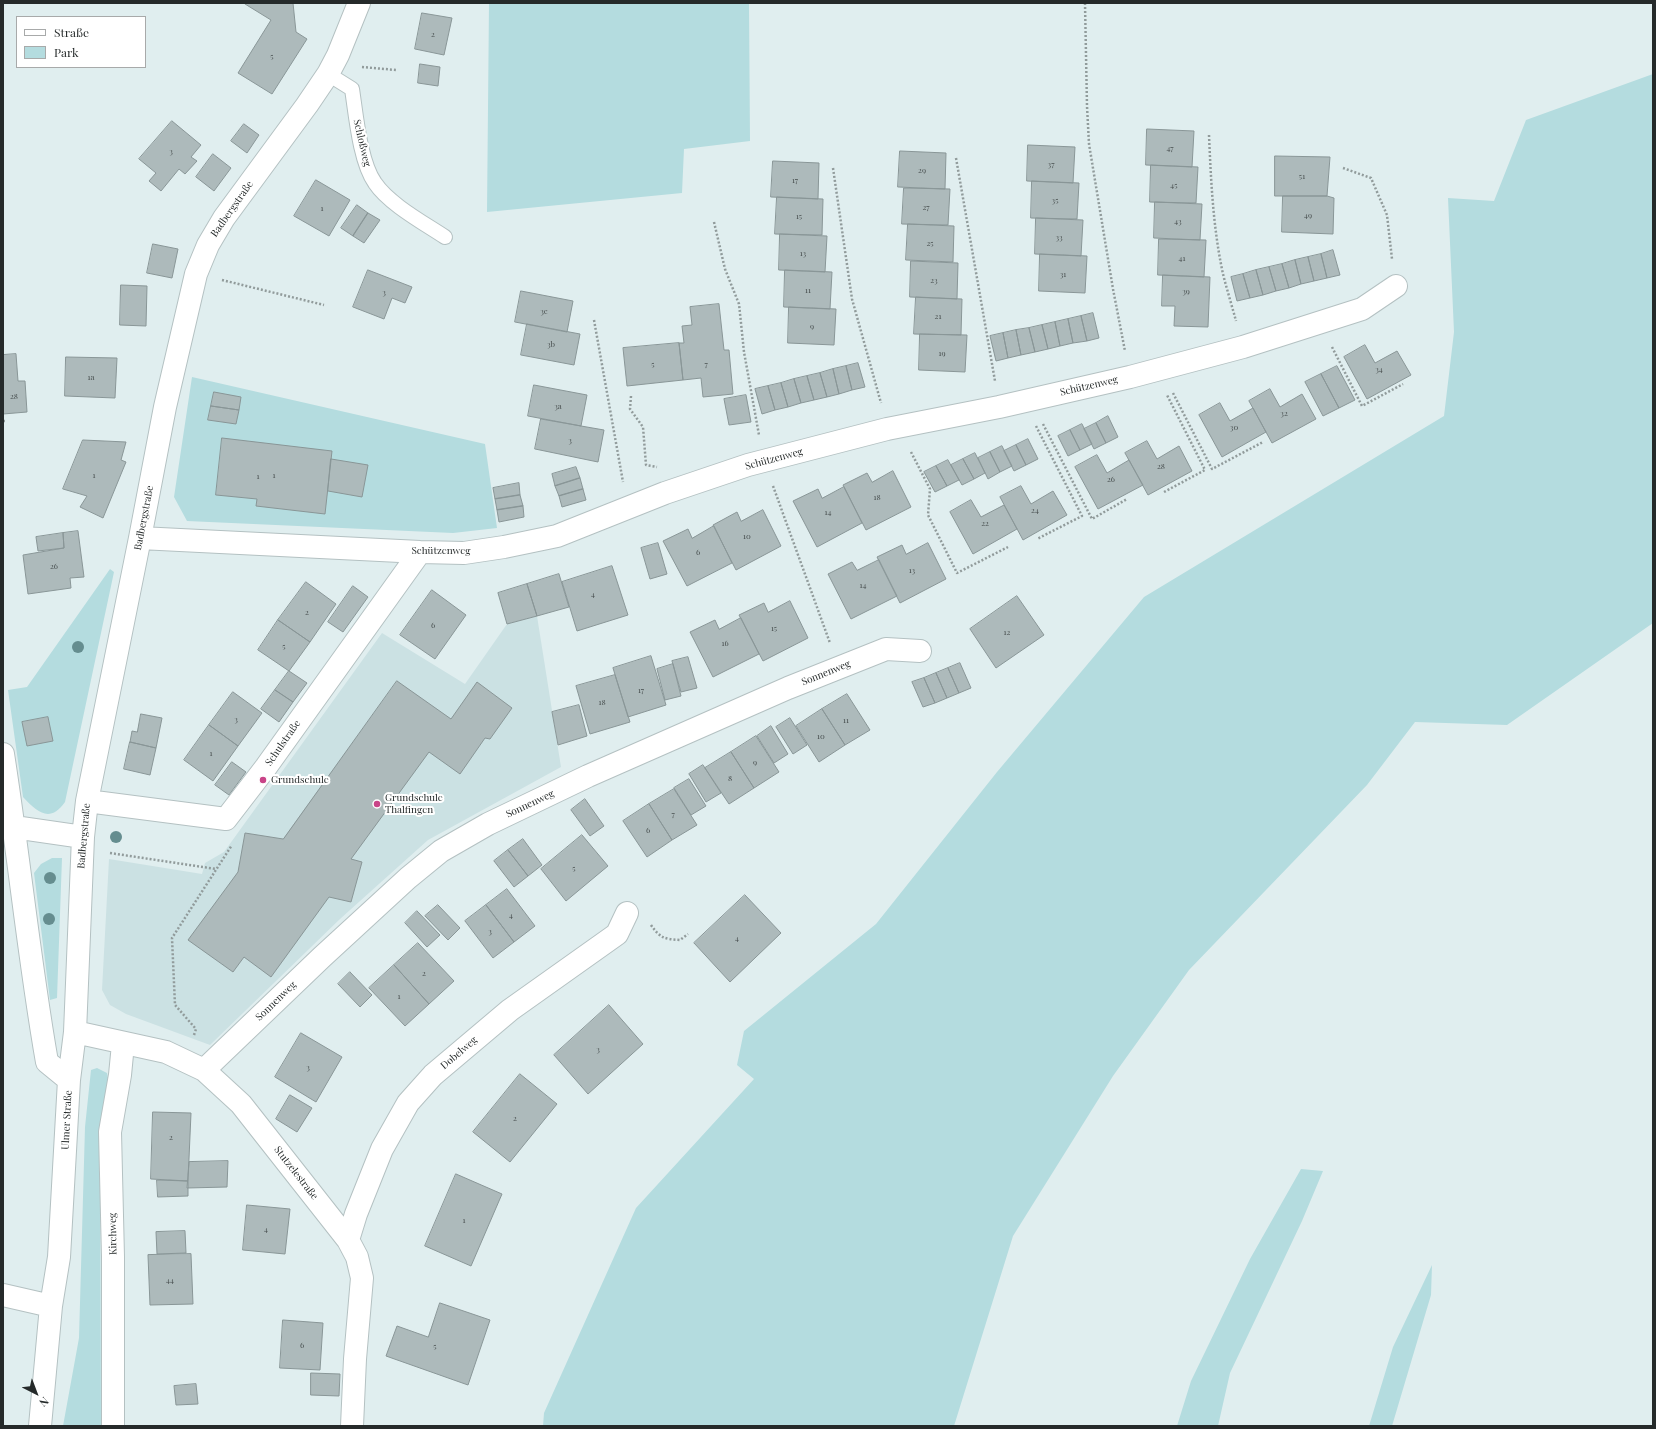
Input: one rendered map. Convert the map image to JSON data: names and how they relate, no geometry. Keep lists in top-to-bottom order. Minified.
{"streets":{"street":["Badbergstraße","Schützenweg","Sonnenweg","Schulstraße","Dobelweg","Ulmer Straße","Stutzelestraße","Kirchweg"],"lane":["Schloßweg"]},"crossings":[["Schloßweg","Badbergstraße"],["Badbergstraße","Schützenweg"],["Badbergstraße","Ulmer Straße"],["Badbergstraße","Stutzelestraße"],["Schützenweg","Schulstraße"],["Sonnenweg","Stutzelestraße"],["Dobelweg","Stutzelestraße"],["Stutzelestraße","Kirchweg"]],"places":["Grundschule","Grundschule Thalfingen"],"house_numbers":["2","5","47","3","37","29","51","17","45","35","27","1","49","15","43","33","25","13","41","31","23","11","39","3","3c","21","9","3b","19","5","7","34","1a","28","3a","32","30","3","28","1","1","1","26","18","24","14","22","10","6","26","13","14","4","2","6","15","12","16","5","17","18","3","11","10","1","9","8","7","6","5","4","3","4","2","1","3","3","2","2","1","4","44","6","5"],"legend":["Straße","Park"],"north":"bottom right"}
